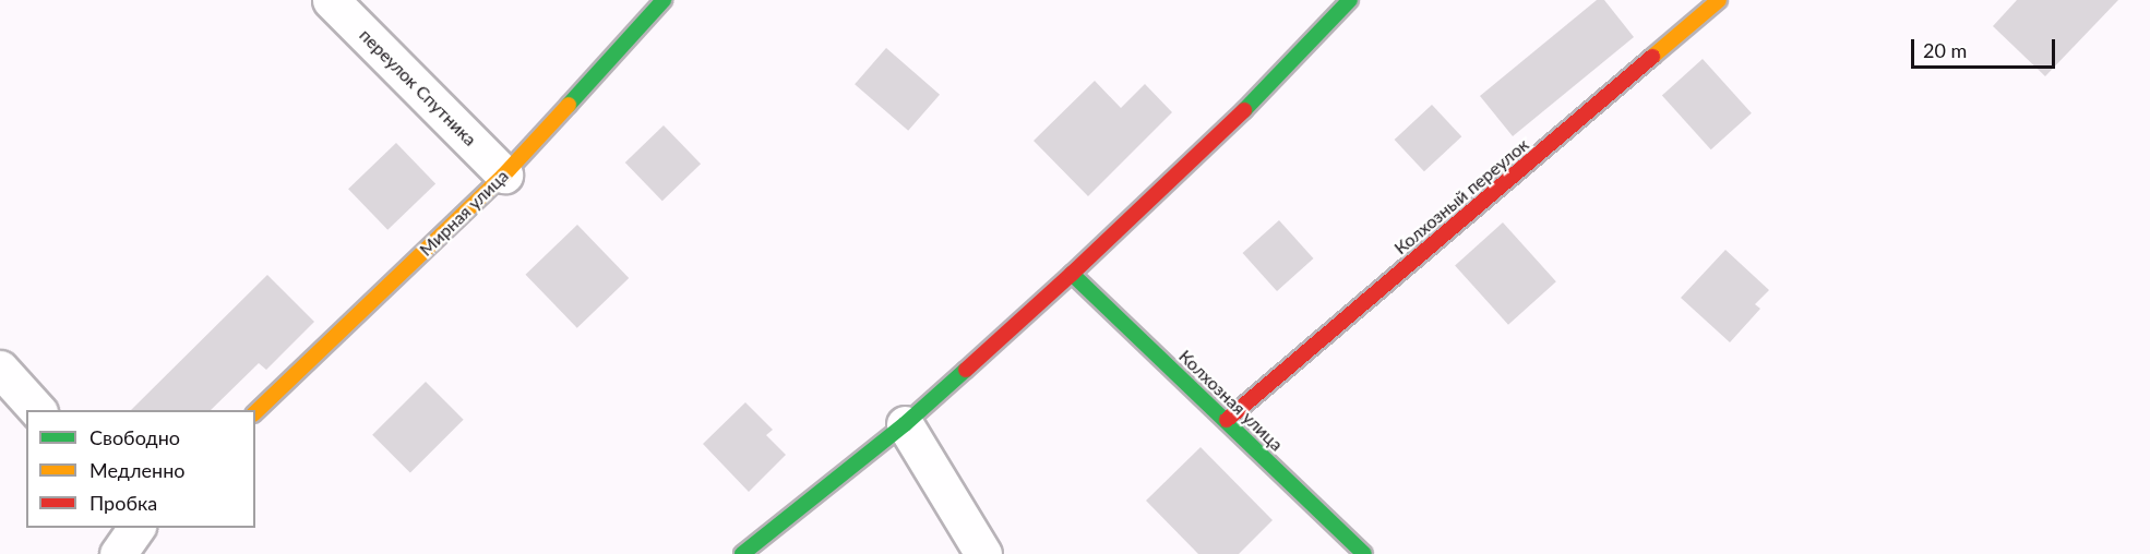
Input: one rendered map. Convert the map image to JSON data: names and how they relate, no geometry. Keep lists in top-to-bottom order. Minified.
{"streets":{"street":["переулок Спутника","Колхозный переулок","Мирная улица","Колхозная улица"]},"crossings":[["переулок Спутника","Мирная улица"],["Колхозный переулок","Колхозная улица"]],"legend":["Свободно","Медленно","Пробка"],"scale_bar":"20 m"}
